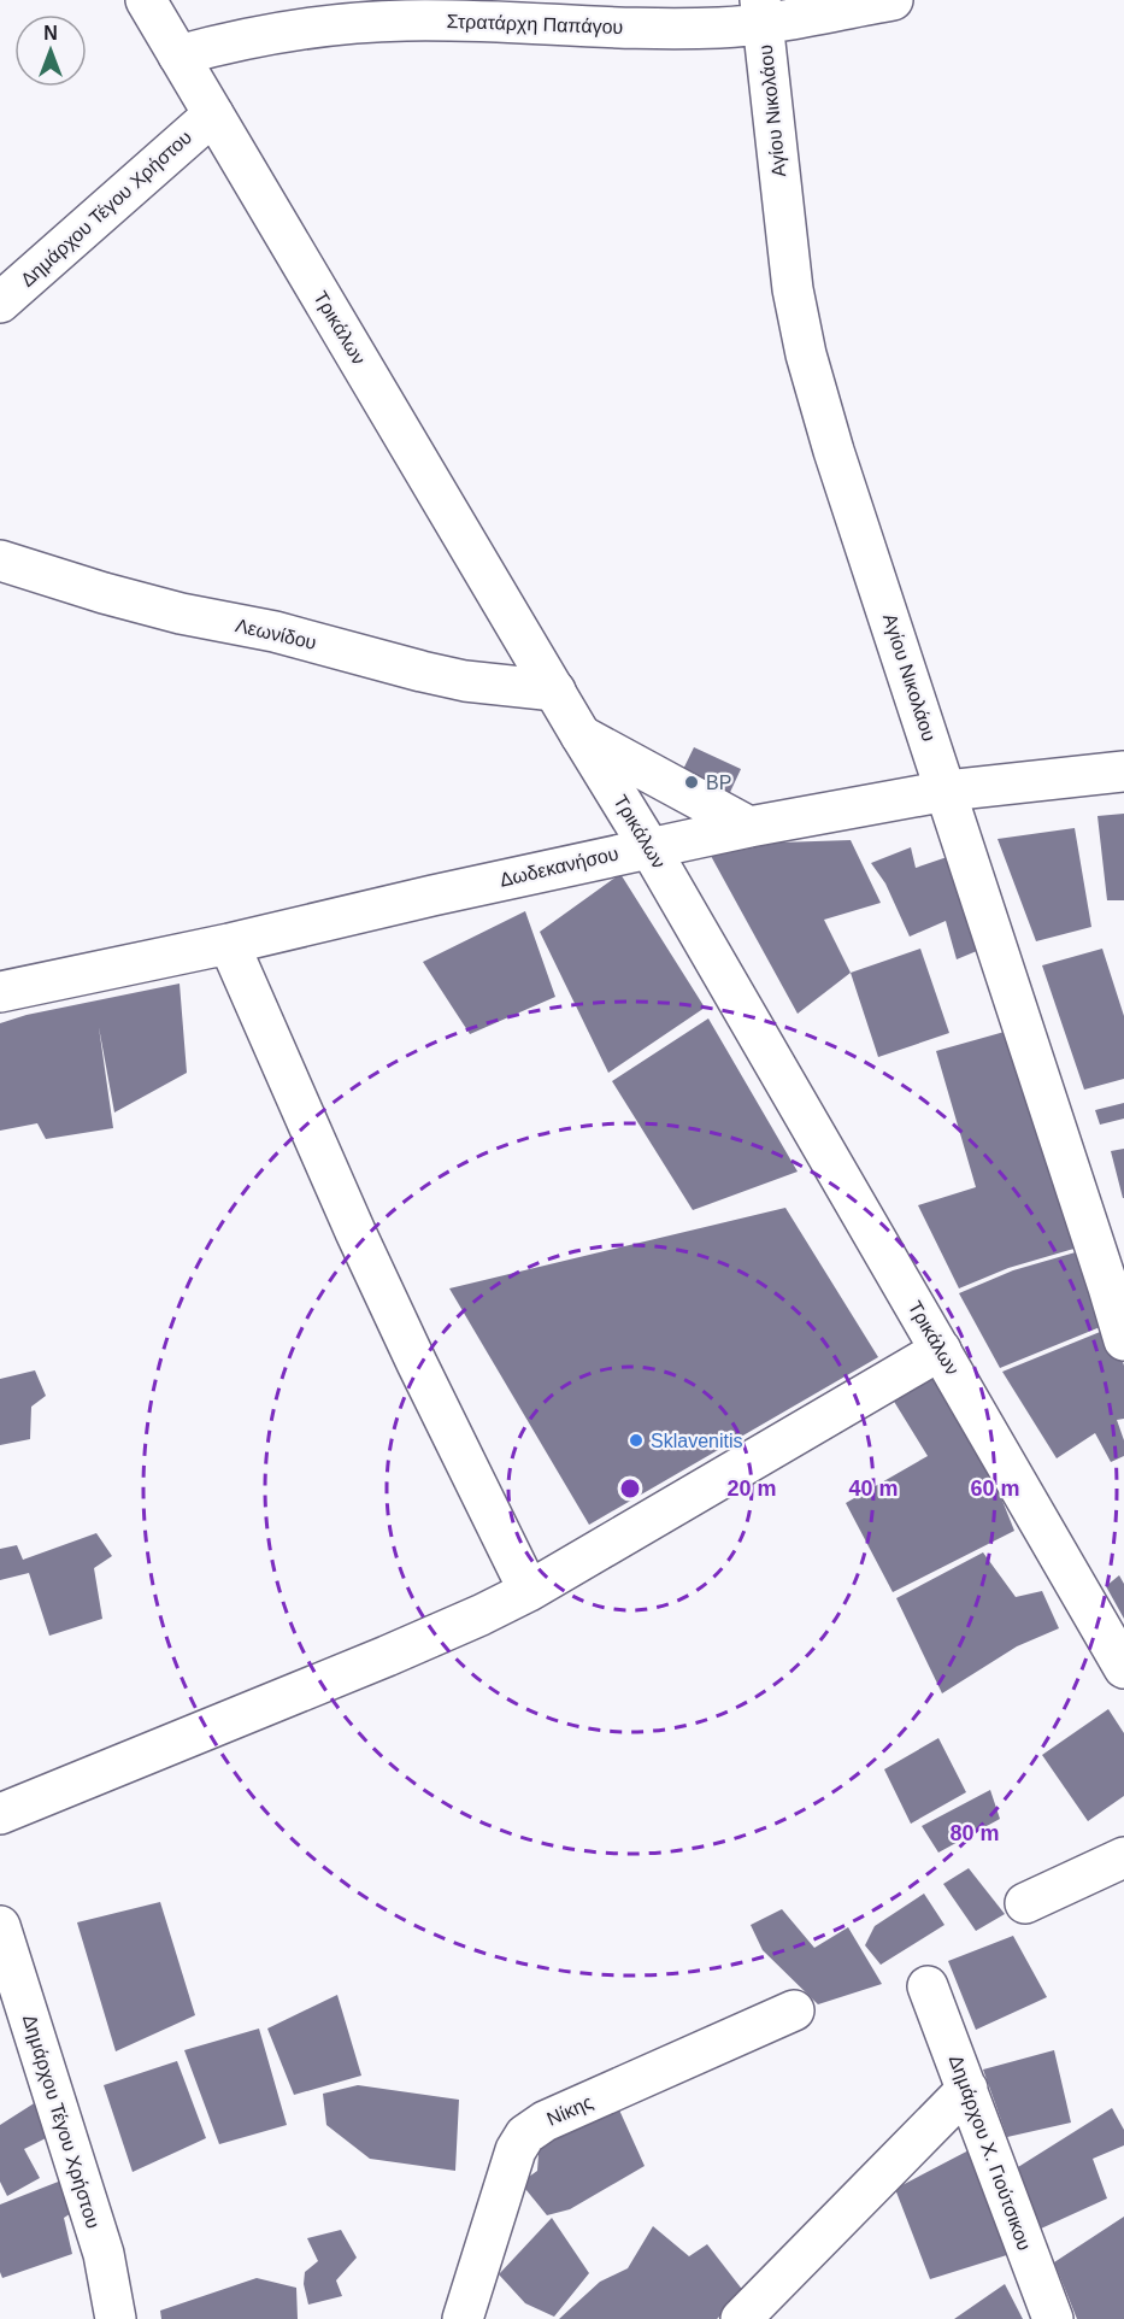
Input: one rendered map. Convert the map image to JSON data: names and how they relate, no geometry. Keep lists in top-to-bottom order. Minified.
{"streets":{"street":["Στρατάρχη Παπάγου","Αγίου Νικολάου","Δημάρχου Τέγου Χρήστου","Τρικάλων","Λεωνίδου","Δωδεκανήσου","Νίκης","Δημάρχου Χ. Γιούτσικου"]},"crossings":[["Στρατάρχη Παπάγου","Αγίου Νικολάου"],["Στρατάρχη Παπάγου","Τρικάλων"],["Αγίου Νικολάου","Δωδεκανήσου"],["Δημάρχου Τέγου Χρήστου","Τρικάλων"],["Τρικάλων","Λεωνίδου"],["Τρικάλων","Δωδεκανήσου"]],"places":["BP","Sklavenitis"],"north":"top","rings":["20 m","40 m","60 m","80 m"]}
